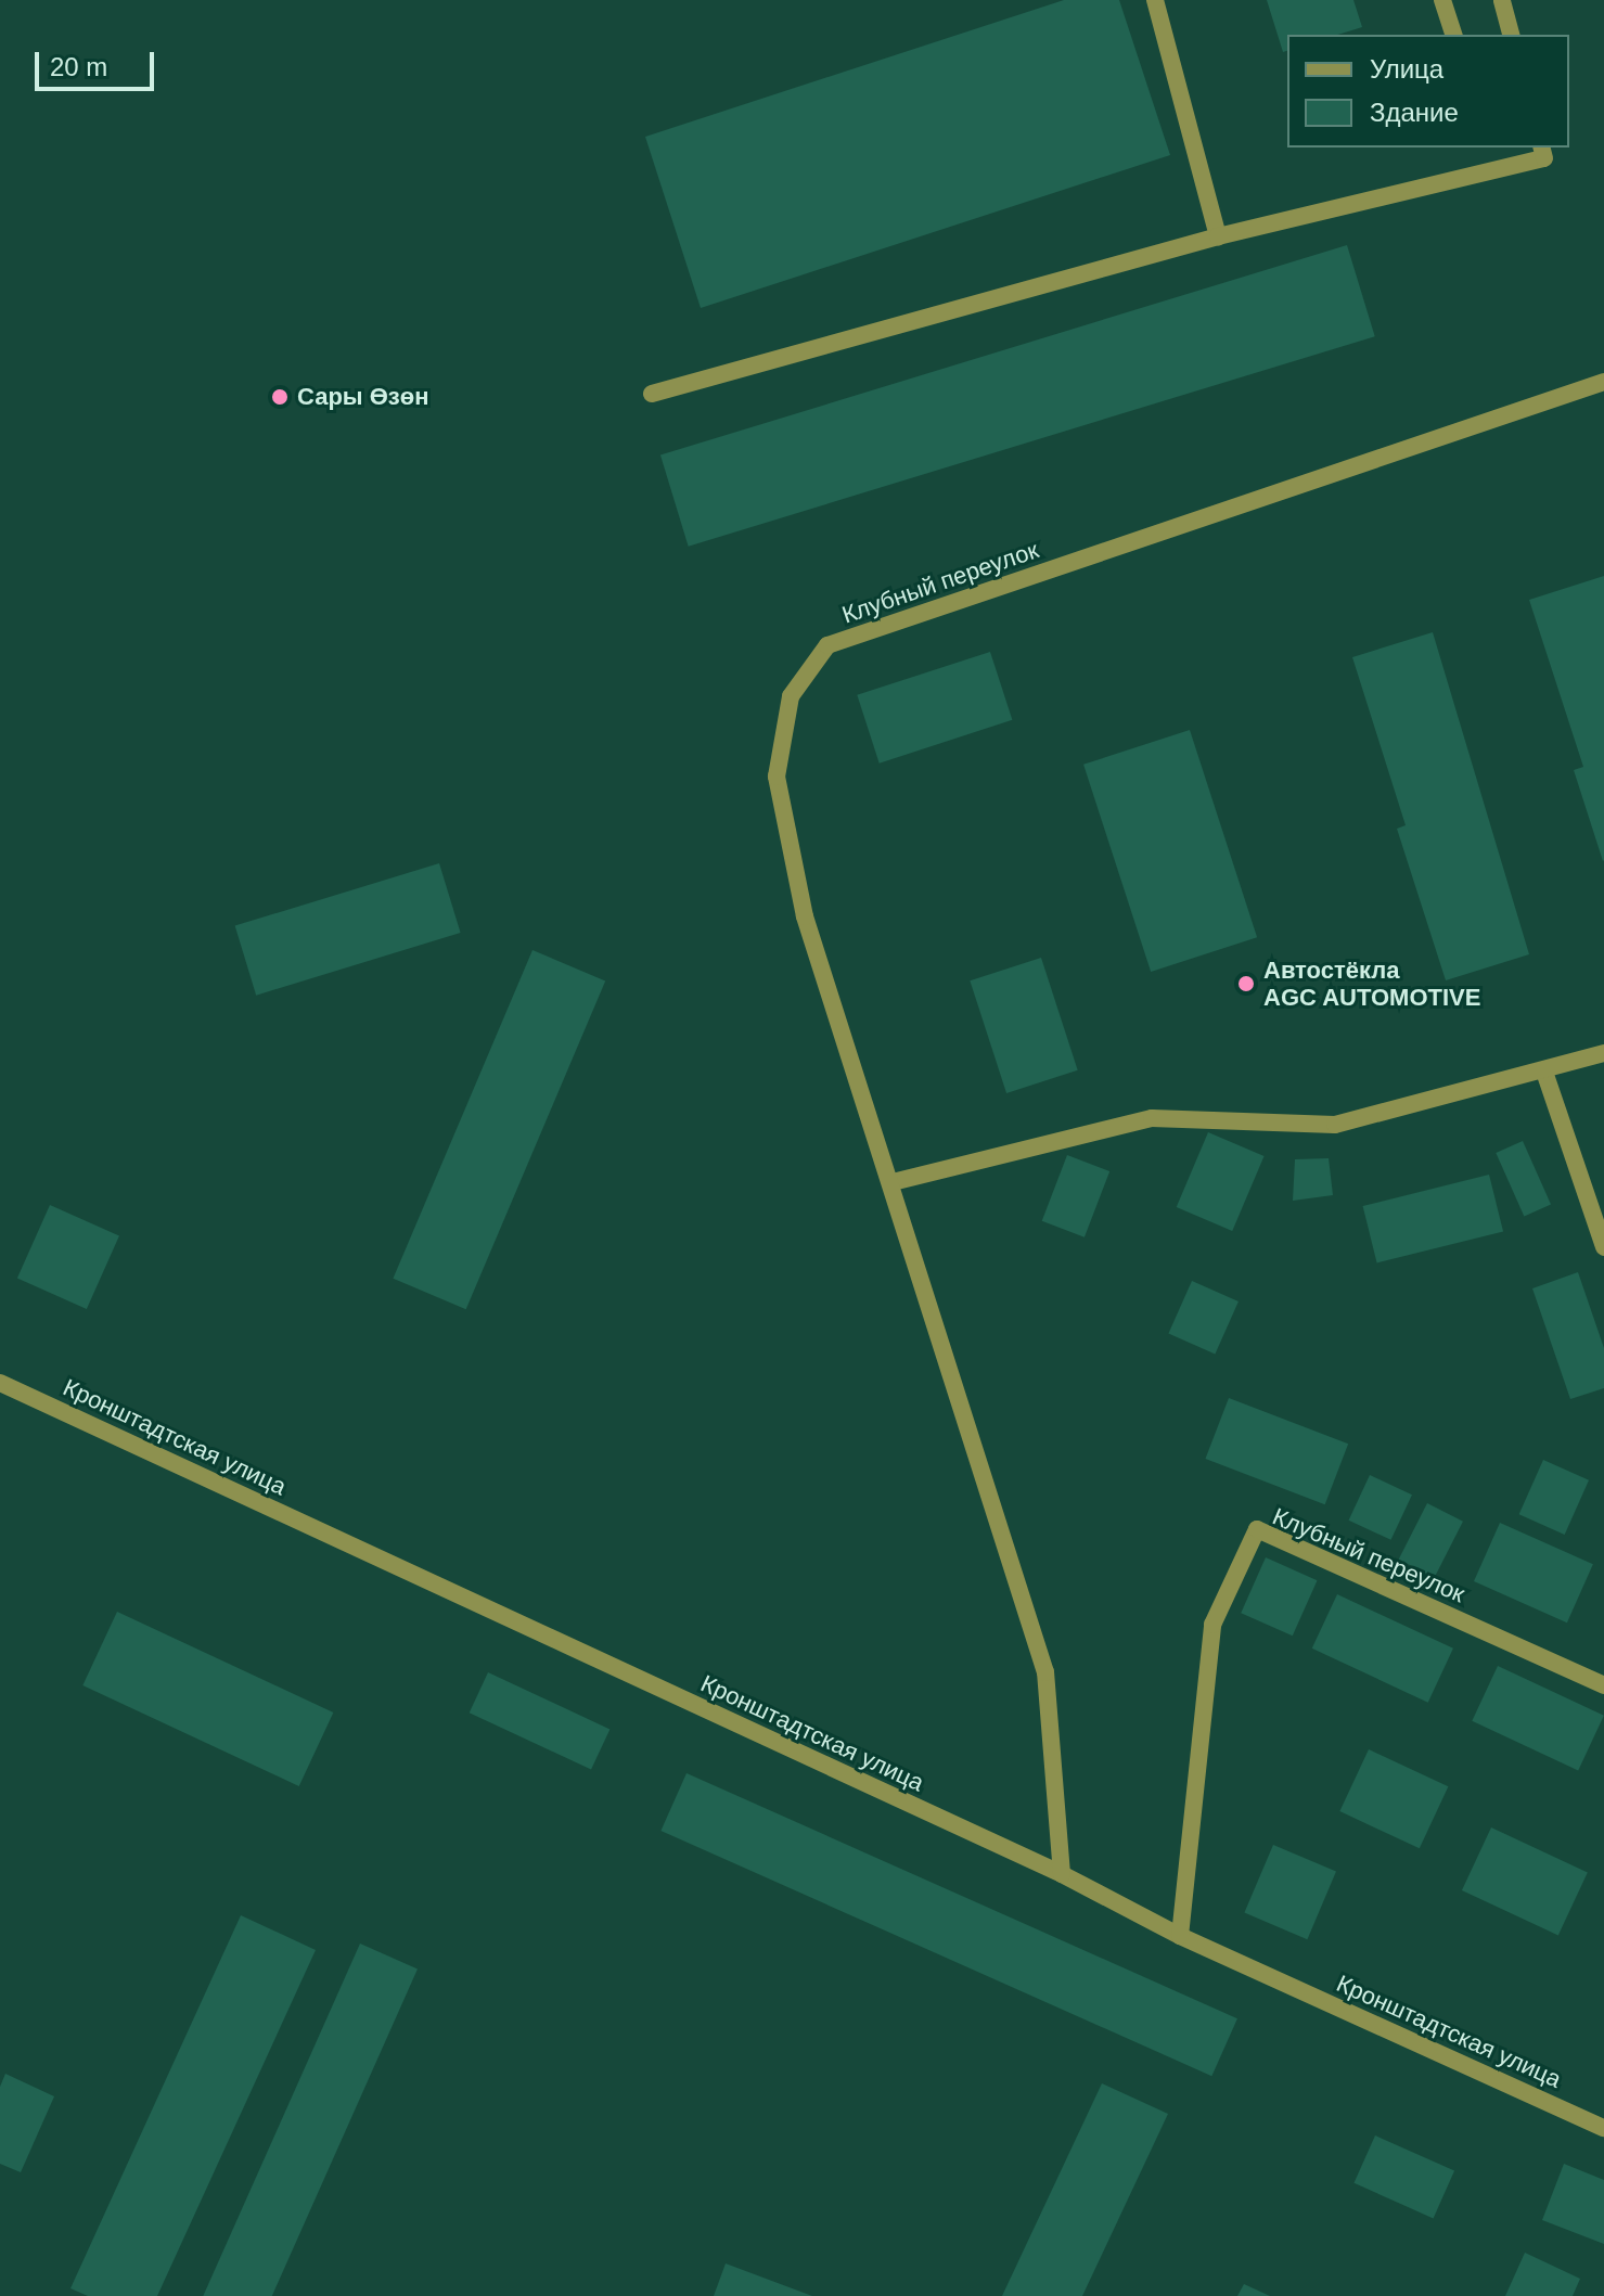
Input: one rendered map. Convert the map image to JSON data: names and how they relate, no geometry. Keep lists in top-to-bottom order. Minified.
{"streets":{"street":["Клубный переулок","Кронштадтская улица"]},"crossings":[["Клубный переулок","Кронштадтская улица"]],"places":["Сары Өзөн","Автостёкла AGC AUTOMOTIVE"],"legend":["Улица","Здание"],"scale_bar":"20 m"}
